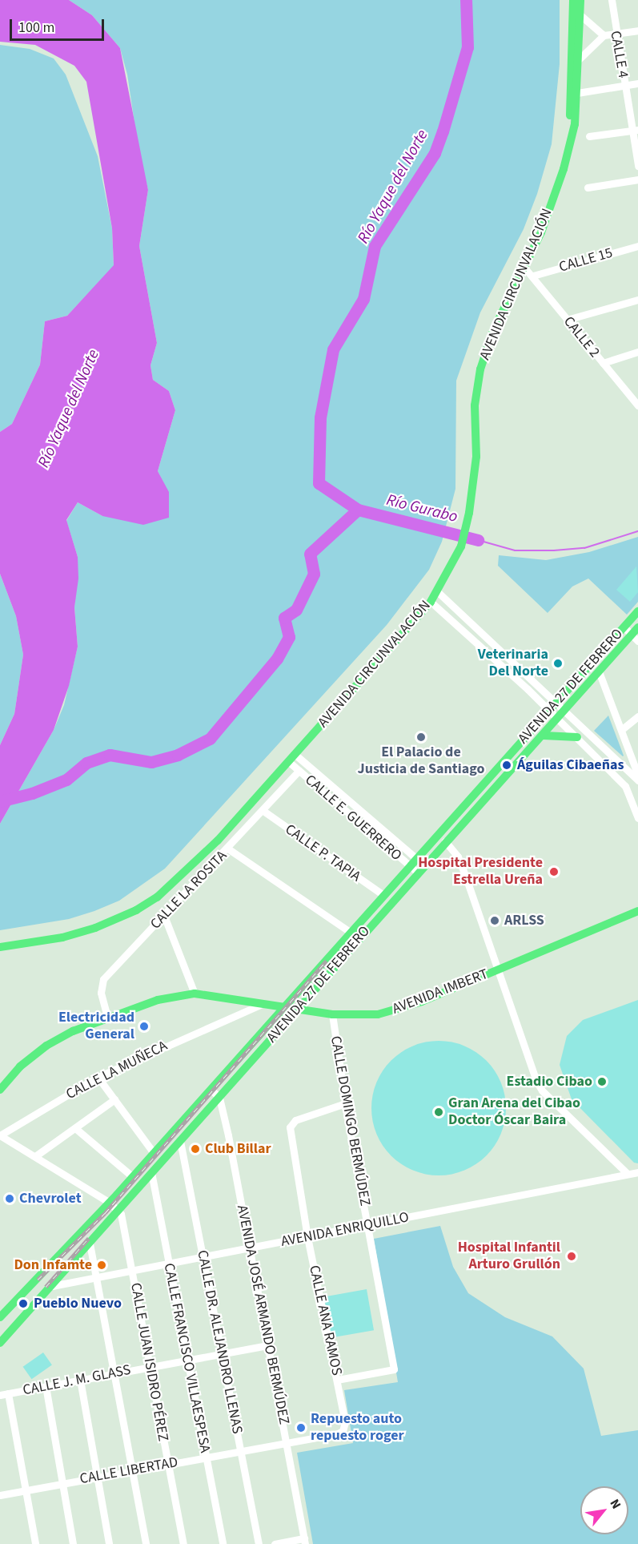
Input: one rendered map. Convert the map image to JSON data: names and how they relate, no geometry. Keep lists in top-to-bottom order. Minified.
{"streets":{"main road":["AVENIDA CIRCUNVALACIÓN","AVENIDA 27 DE FEBRERO","AVENIDA IMBERT"],"street":["CALLE 4","CALLE 15","CALLE 2","CALLE E. GUERRERO","CALLE P. TAPIA","CALLE LA ROSITA","CALLE LA MUÑECA","CALLE DOMINGO BERMÚDEZ","AVENIDA ENRIQUILLO","AVENIDA JOSÉ ARMANDO BERMÚDEZ","CALLE ANA RAMOS","CALLE DR. ALEJANDRO LLENAS","CALLE FRANCISCO VILLAESPESA","CALLE JUAN ISIDRO PÉREZ","CALLE J. M. GLASS","CALLE LIBERTAD"]},"crossings":[["CALLE 15","CALLE 2"],["AVENIDA CIRCUNVALACIÓN","CALLE 2"],["AVENIDA CIRCUNVALACIÓN","CALLE E. GUERRERO"],["AVENIDA 27 DE FEBRERO","CALLE E. GUERRERO"],["AVENIDA 27 DE FEBRERO","CALLE P. TAPIA"],["AVENIDA 27 DE FEBRERO","AVENIDA IMBERT"],["AVENIDA 27 DE FEBRERO","AVENIDA ENRIQUILLO"],["AVENIDA 27 DE FEBRERO","AVENIDA JOSÉ ARMANDO BERMÚDEZ"],["AVENIDA 27 DE FEBRERO","CALLE DR. ALEJANDRO LLENAS"],["AVENIDA 27 DE FEBRERO","CALLE FRANCISCO VILLAESPESA"],["AVENIDA 27 DE FEBRERO","CALLE JUAN ISIDRO PÉREZ"],["CALLE E. GUERRERO","CALLE LA ROSITA"],["CALLE P. TAPIA","CALLE LA ROSITA"],["CALLE LA ROSITA","AVENIDA IMBERT"],["AVENIDA IMBERT","CALLE LA MUÑECA"],["AVENIDA IMBERT","CALLE DOMINGO BERMÚDEZ"],["CALLE DOMINGO BERMÚDEZ","AVENIDA ENRIQUILLO"],["CALLE DOMINGO BERMÚDEZ","CALLE ANA RAMOS"],["AVENIDA ENRIQUILLO","AVENIDA JOSÉ ARMANDO BERMÚDEZ"],["AVENIDA ENRIQUILLO","CALLE ANA RAMOS"],["AVENIDA ENRIQUILLO","CALLE DR. ALEJANDRO LLENAS"],["AVENIDA ENRIQUILLO","CALLE FRANCISCO VILLAESPESA"],["AVENIDA ENRIQUILLO","CALLE JUAN ISIDRO PÉREZ"],["AVENIDA JOSÉ ARMANDO BERMÚDEZ","CALLE J. M. GLASS"],["AVENIDA JOSÉ ARMANDO BERMÚDEZ","CALLE LIBERTAD"],["CALLE ANA RAMOS","CALLE LIBERTAD"],["CALLE DR. ALEJANDRO LLENAS","CALLE J. M. GLASS"],["CALLE DR. ALEJANDRO LLENAS","CALLE LIBERTAD"],["CALLE FRANCISCO VILLAESPESA","CALLE J. M. GLASS"],["CALLE FRANCISCO VILLAESPESA","CALLE LIBERTAD"],["CALLE JUAN ISIDRO PÉREZ","CALLE J. M. GLASS"],["CALLE JUAN ISIDRO PÉREZ","CALLE LIBERTAD"]],"water":["Río Yaque del Norte","Río Gurabo"],"places":["Veterinaria Del Norte","El Palacio de Justicia de Santiago","Águilas Cibaeñas","Hospital Presidente Estrella Ureña","ARLSS","Electricidad General","Estadio Cibao","Gran Arena del Cibao Doctor Óscar Baira","Club Billar","Chevrolet","Hospital Infantil Arturo Grullón","Don Infamte","Pueblo Nuevo","Repuesto auto repuesto roger"],"scale_bar":"100 m","north":"top right"}
